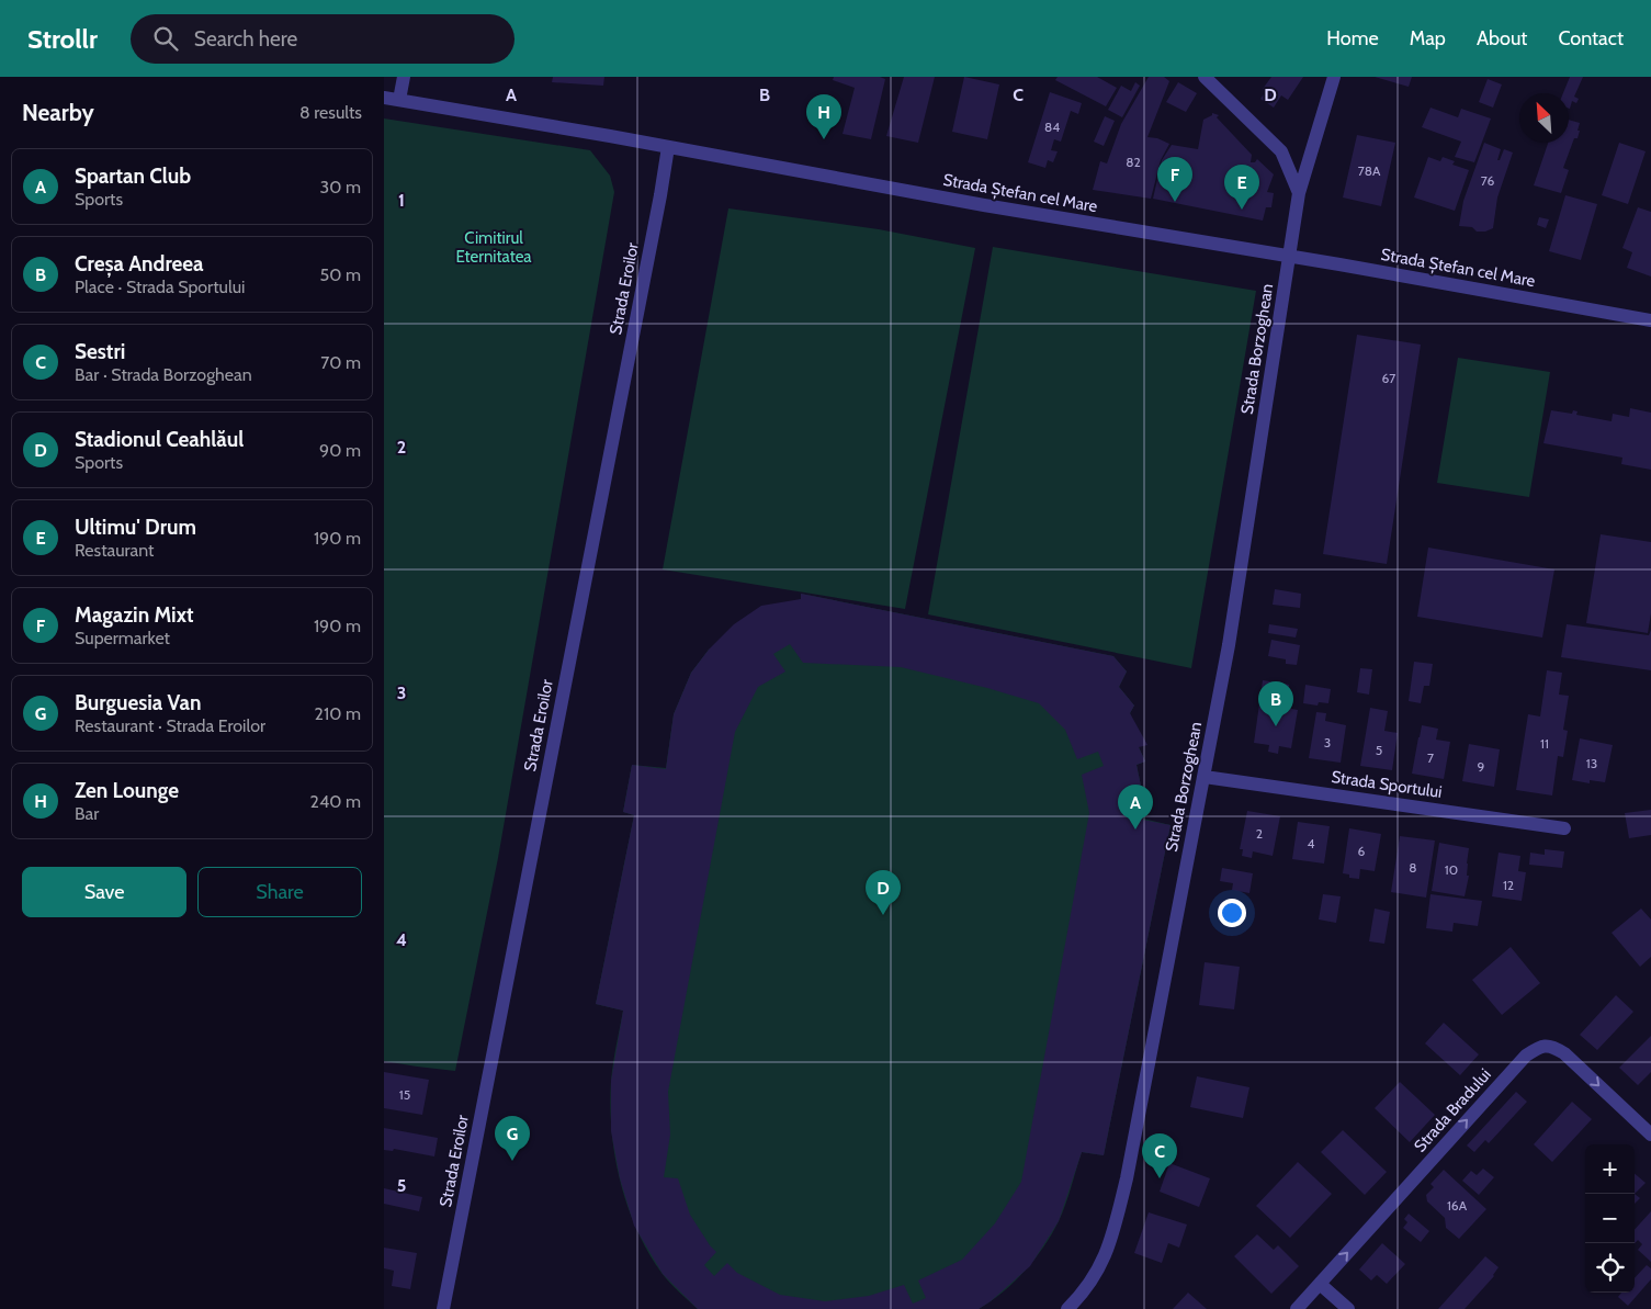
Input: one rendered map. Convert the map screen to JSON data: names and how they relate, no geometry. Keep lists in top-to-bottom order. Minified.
{"streets":{"street":["Strada Ștefan cel Mare","Strada Eroilor","Strada Borzoghean","Strada Sportului","Strada Bradului"]},"crossings":[["Strada Ștefan cel Mare","Strada Eroilor"],["Strada Ștefan cel Mare","Strada Borzoghean"],["Strada Borzoghean","Strada Sportului"]],"parks":["Cimitirul Eternitatea"],"house_numbers":["84","82","78A","76","67","3","11","5","7","13","9","2","4","6","8","10","12","15","16A"],"north":"top left","page":{"header":"Strollr","search":"Search here","nav":["Home","Map","About","Contact"],"heading":["Nearby","8 results"],"pins":["H","F","E","B","A","D","G","C"],"list":[{"mark":"A","name":"Spartan Club","note":"Sports","value":"30 m"},{"mark":"B","name":"Creșa Andreea","note":"Place · Strada Sportului","value":"50 m"},{"mark":"C","name":"Sestri","note":"Bar · Strada Borzoghean","value":"70 m"},{"mark":"D","name":"Stadionul Ceahlăul","note":"Sports","value":"90 m"},{"mark":"E","name":"Ultimu' Drum","note":"Restaurant","value":"190 m"},{"mark":"F","name":"Magazin Mixt","note":"Supermarket","value":"190 m"},{"mark":"G","name":"Burguesia Van","note":"Restaurant · Strada Eroilor","value":"210 m"},{"mark":"H","name":"Zen Lounge","note":"Bar","value":"240 m"}],"buttons":["Save","Share"],"map_buttons":["+","−"]},"grid":{"columns":["A","B","C","D"],"rows":["1","2","3","4","5"]}}
